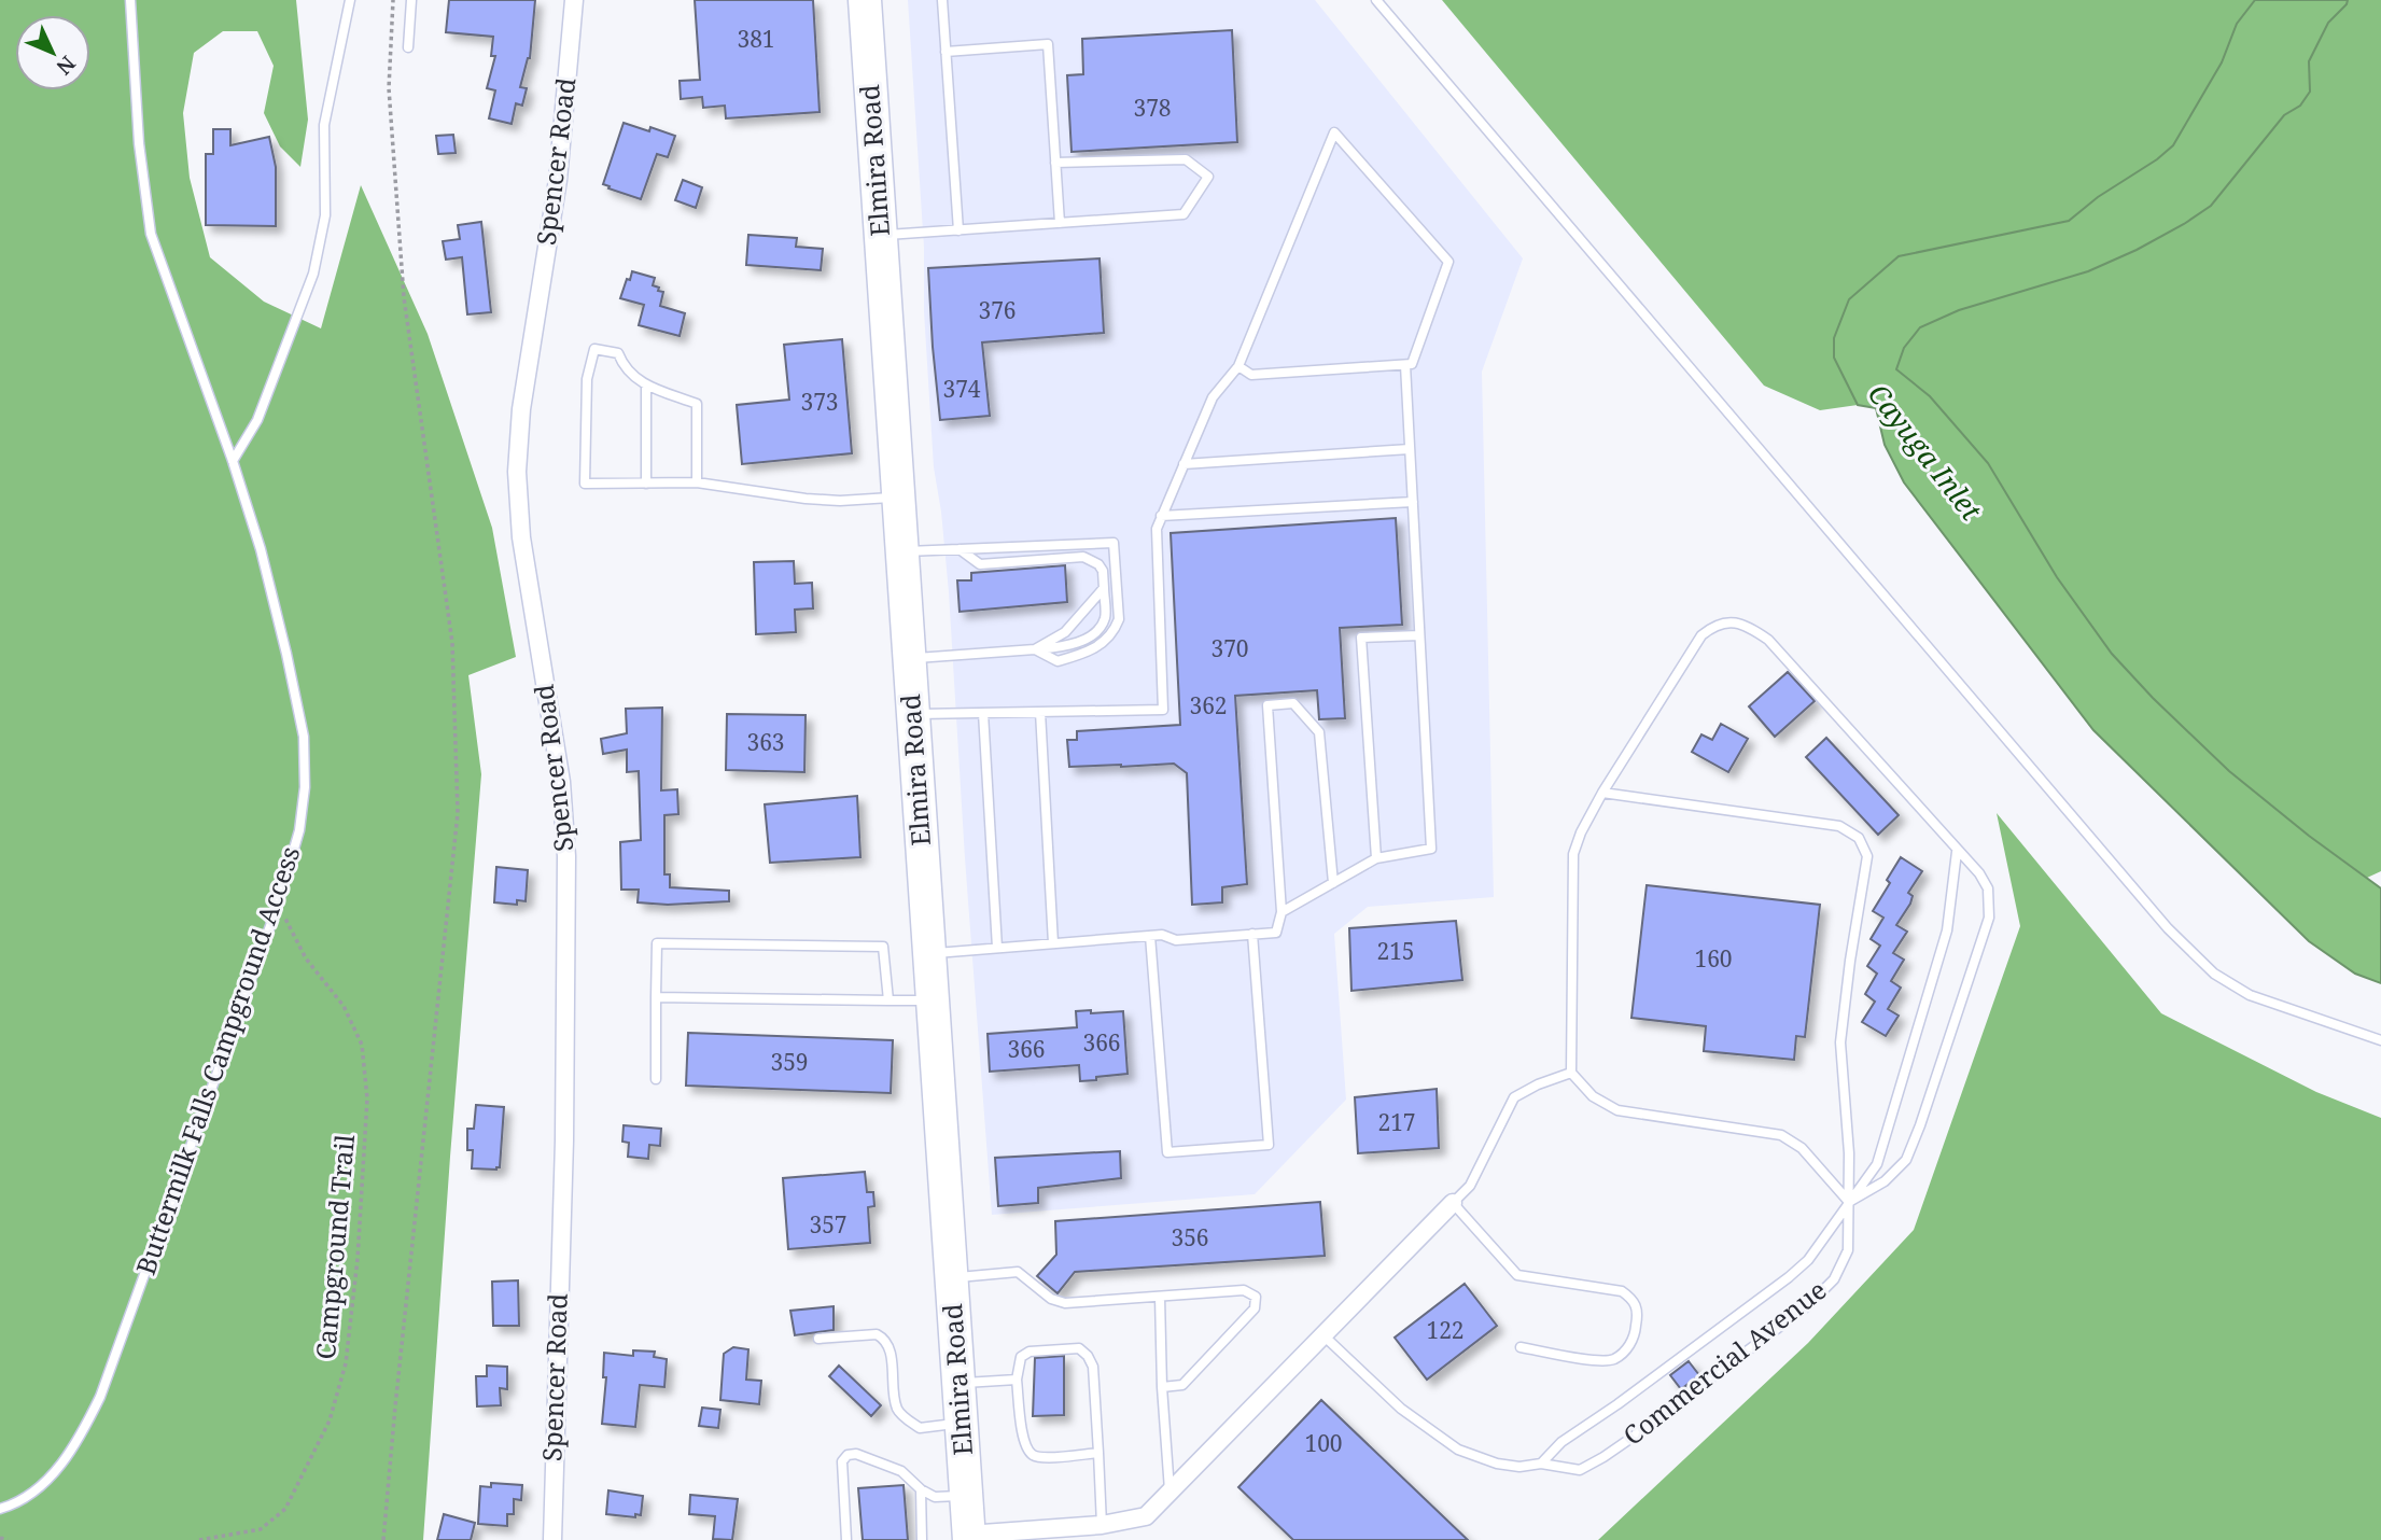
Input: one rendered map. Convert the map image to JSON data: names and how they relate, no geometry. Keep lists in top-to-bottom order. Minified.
{"streets":{"highway":["Elmira Road"],"street":["Spencer Road"],"lane":["Buttermilk Falls Campground Access","Commercial Avenue"],"path":["Campground Trail"]},"crossings":[["Buttermilk Falls Campground Access","Campground Trail"]],"water":["Cayuga Inlet"],"house_numbers":["381","378","376","374","373","370","362","363","215","160","366","366","359","217","357","356","122","100"],"north":"bottom right"}
